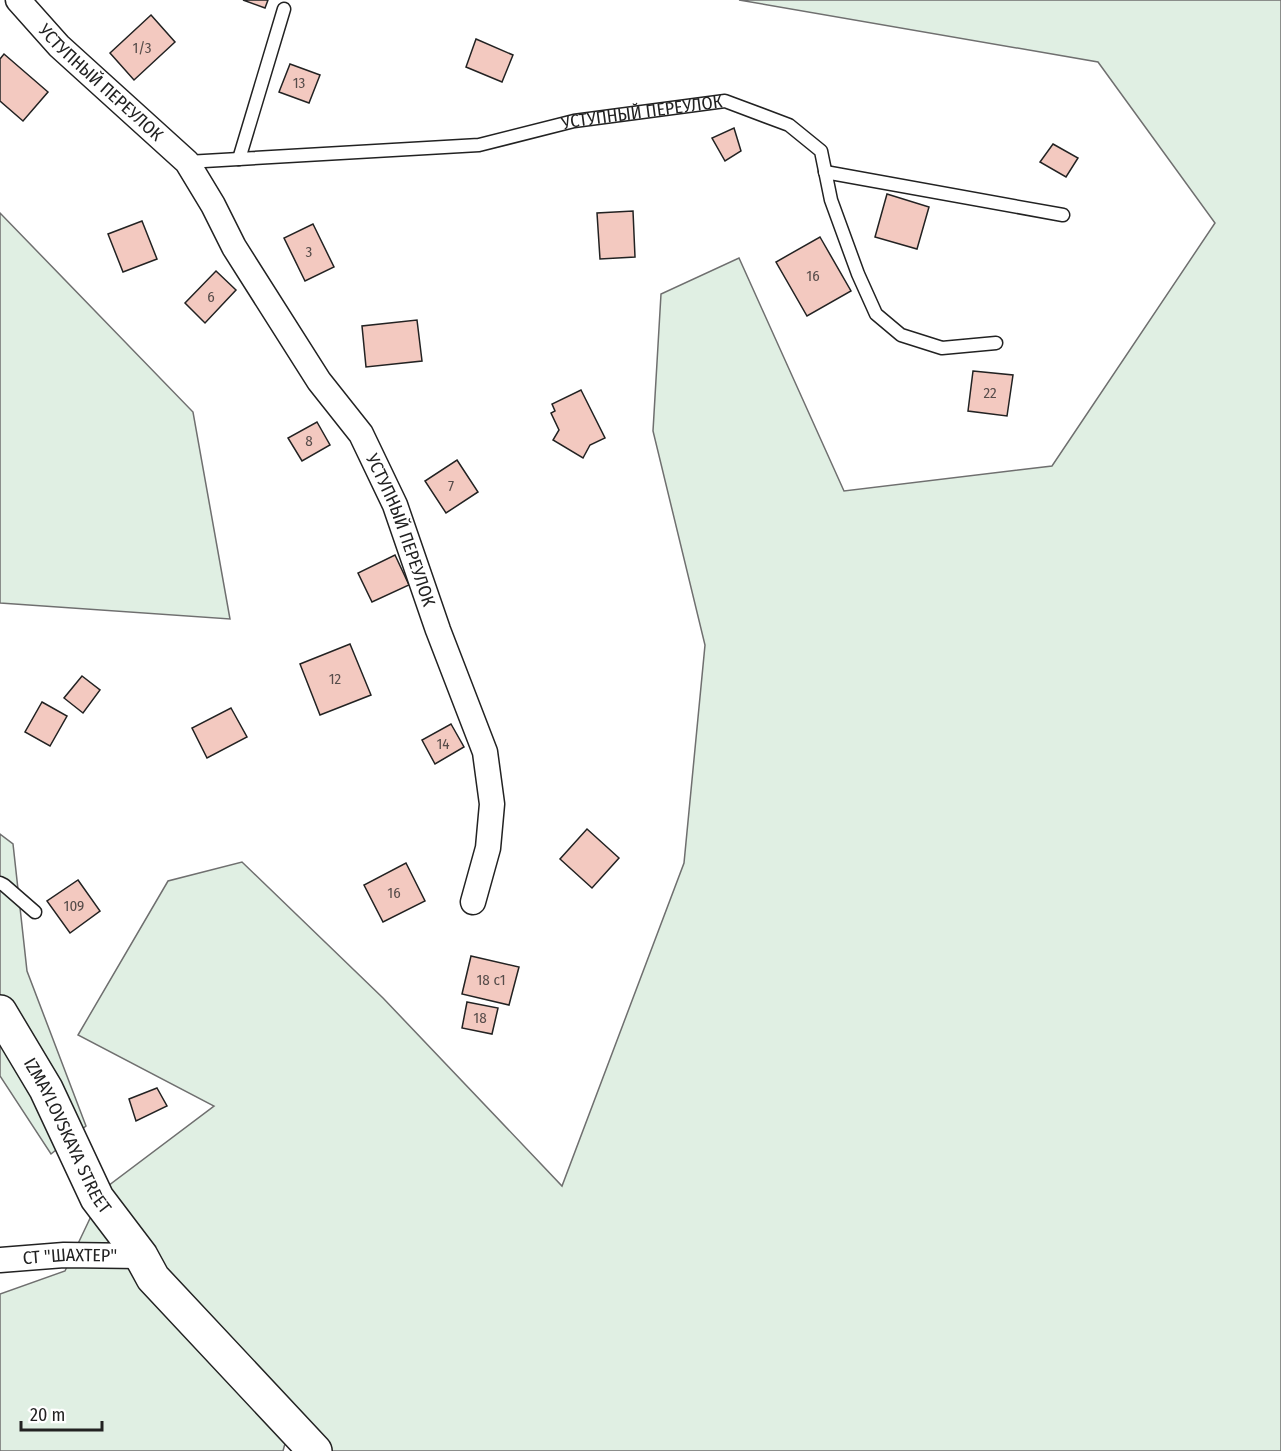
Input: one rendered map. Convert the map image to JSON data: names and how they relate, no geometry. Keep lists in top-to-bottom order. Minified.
{"streets":{"street":["УСТУПНЫЙ ПЕРЕУЛОК","IZMAYLOVSKAYA STREET","СТ \"ШАХТЕР\""]},"crossings":[["IZMAYLOVSKAYA STREET","СТ \"ШАХТЕР\""]],"house_numbers":["1/3","13","3","16","6","22","8","7","12","14","16","109","18 с1","18"],"scale_bar":"20 m"}
